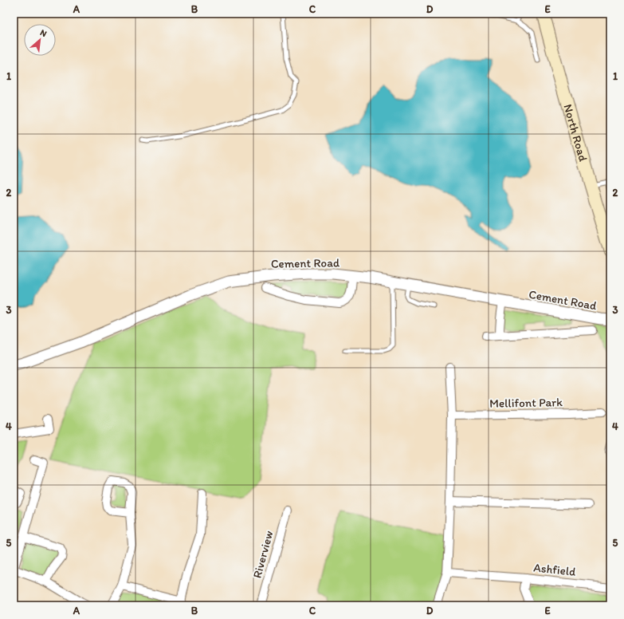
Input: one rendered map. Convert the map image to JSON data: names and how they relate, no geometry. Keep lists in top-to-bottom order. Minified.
{"streets":{"main road":["North Road"],"street":["Cement Road","Mellifont Park","Riverview","Ashfield"]},"north":"top right","grid":{"columns":["A","B","C","D","E"],"rows":["1","2","3","4","5"]}}
